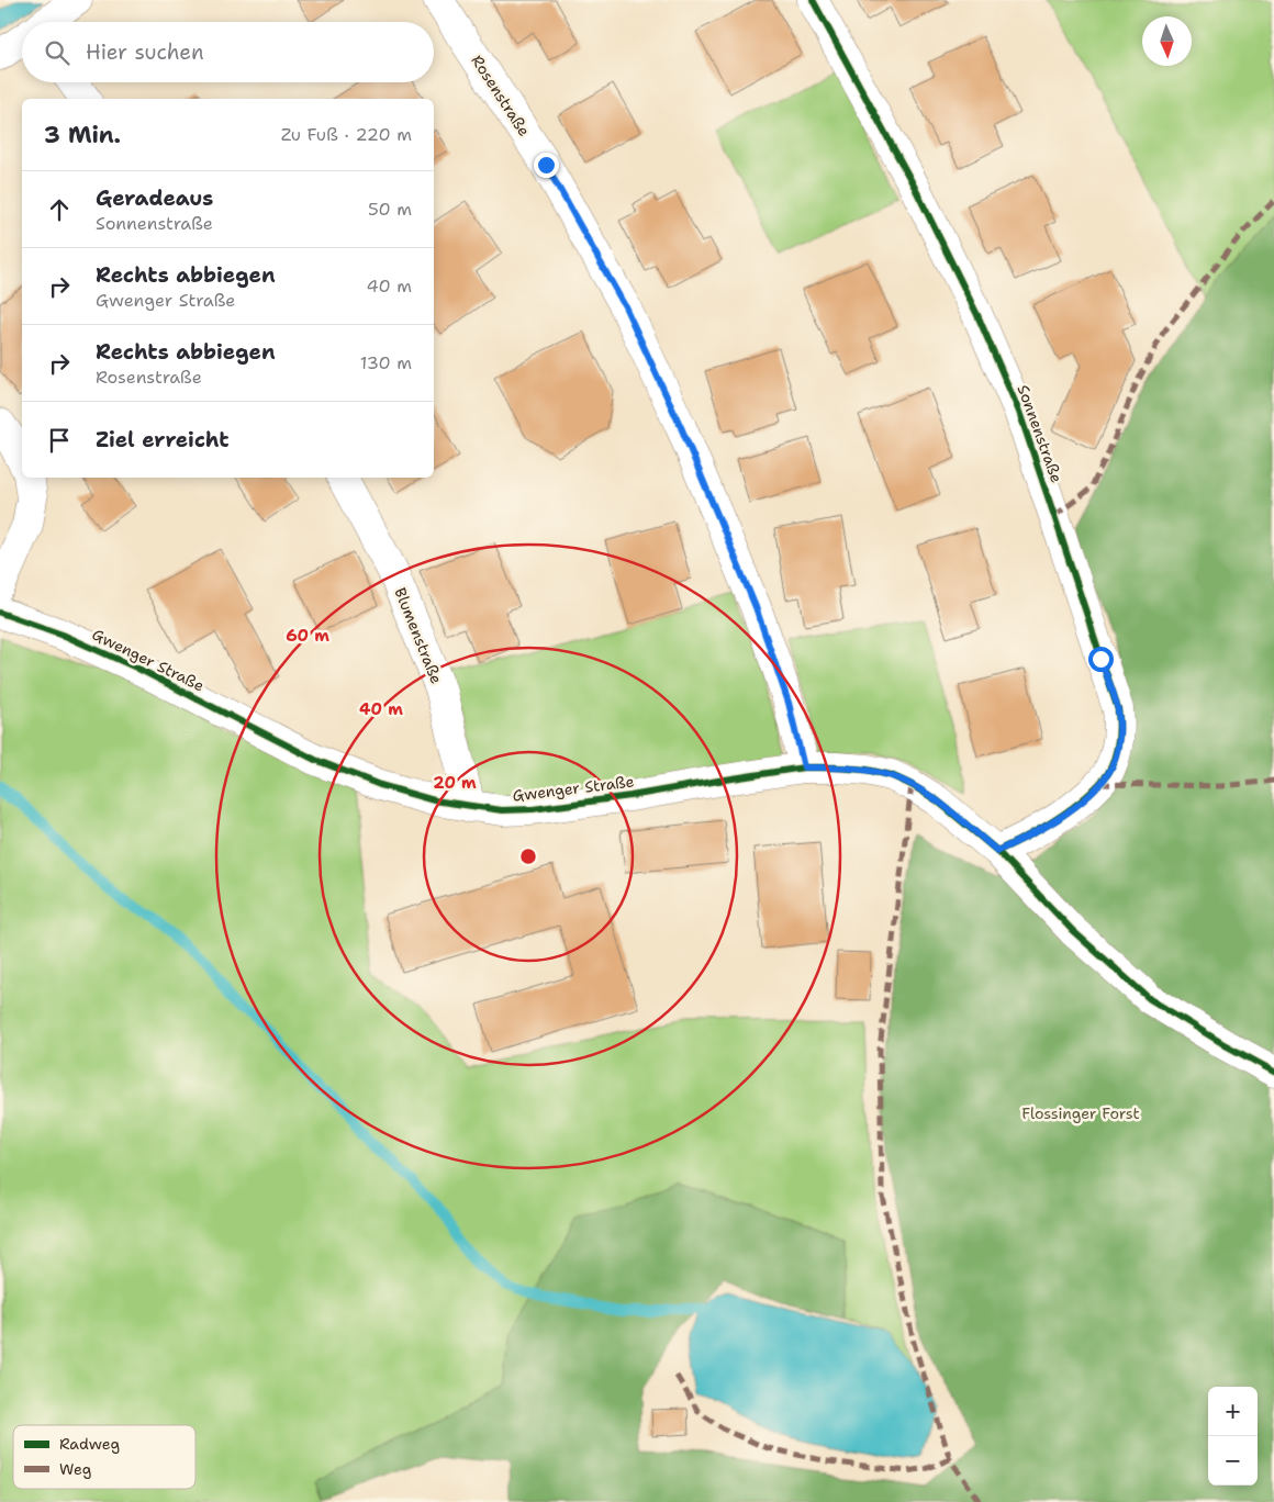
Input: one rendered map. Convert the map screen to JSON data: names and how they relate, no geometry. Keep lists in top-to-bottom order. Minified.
{"streets":{"street":["Rosenstraße","Sonnenstraße","Blumenstraße","Gwenger Straße"]},"crossings":[["Rosenstraße","Gwenger Straße"],["Sonnenstraße","Gwenger Straße"],["Blumenstraße","Gwenger Straße"]],"parks":["Flossinger Forst"],"legend":["Radweg","Weg"],"north":"bottom","page":{"search":"Hier suchen","heading":["3 Min.","Zu Fuß · 220 m"],"list":[["Geradeaus","Sonnenstraße","50 m"],["Rechts abbiegen","Gwenger Straße","40 m"],["Rechts abbiegen","Rosenstraße","130 m"],"Ziel erreicht"],"map_buttons":["+","−"]},"rings":["60 m","40 m","20 m"]}
